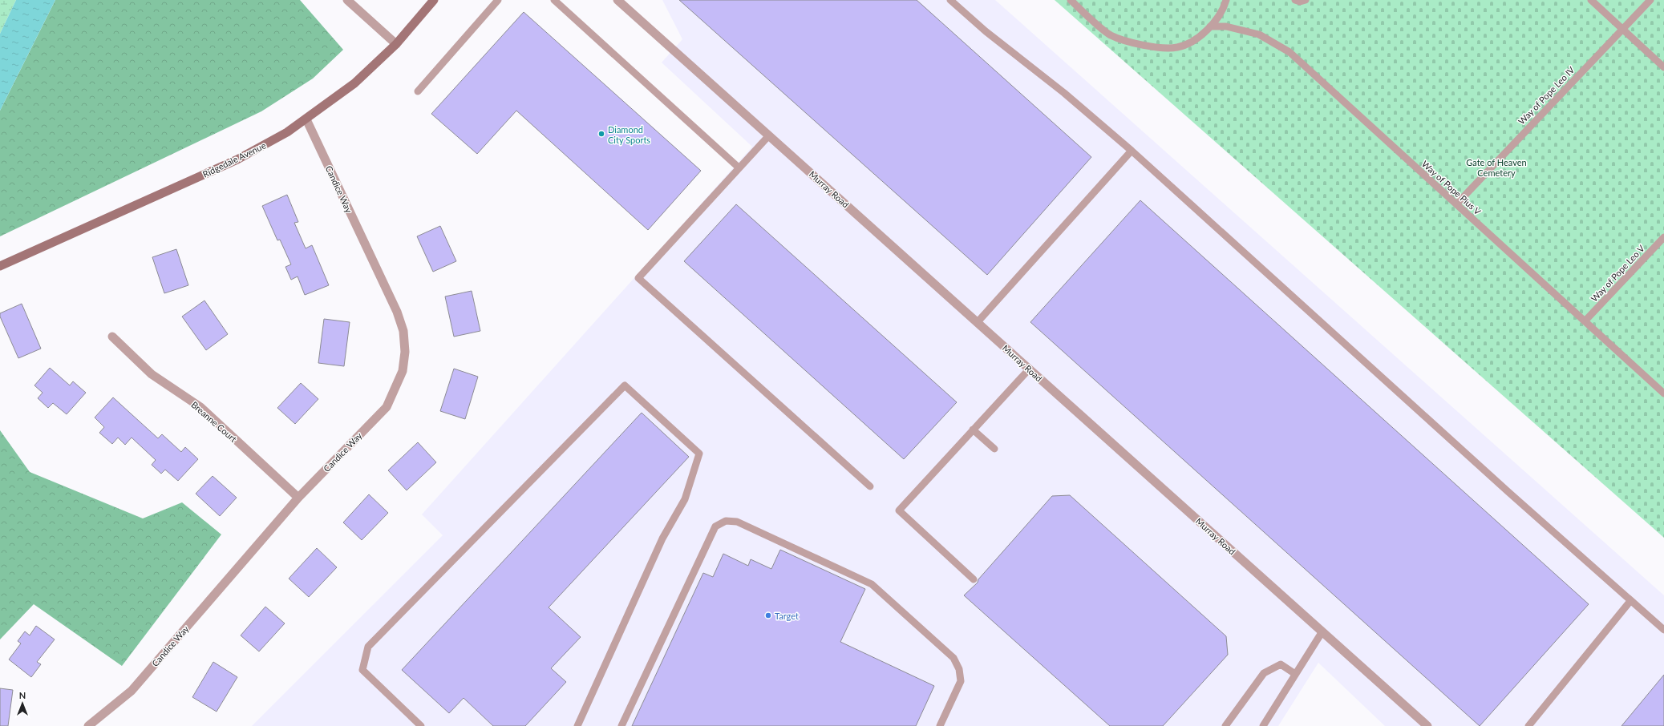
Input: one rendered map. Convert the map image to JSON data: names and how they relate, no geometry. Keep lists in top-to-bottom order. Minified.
{"streets":{"main road":["Ridgedale Avenue"],"street":["Candice Way","Murray Road","Breanne Court"],"lane":["Way of Pope Leo IV","Way of Pope Pius V","Way of Pope Leo V"]},"crossings":[["Way of Pope Leo IV","Way of Pope Pius V"],["Ridgedale Avenue","Candice Way"],["Way of Pope Pius V","Way of Pope Leo V"],["Candice Way","Breanne Court"]],"parks":["Gate of Heaven Cemetery"],"places":["Diamond City Sports","Target"],"north":"top"}
